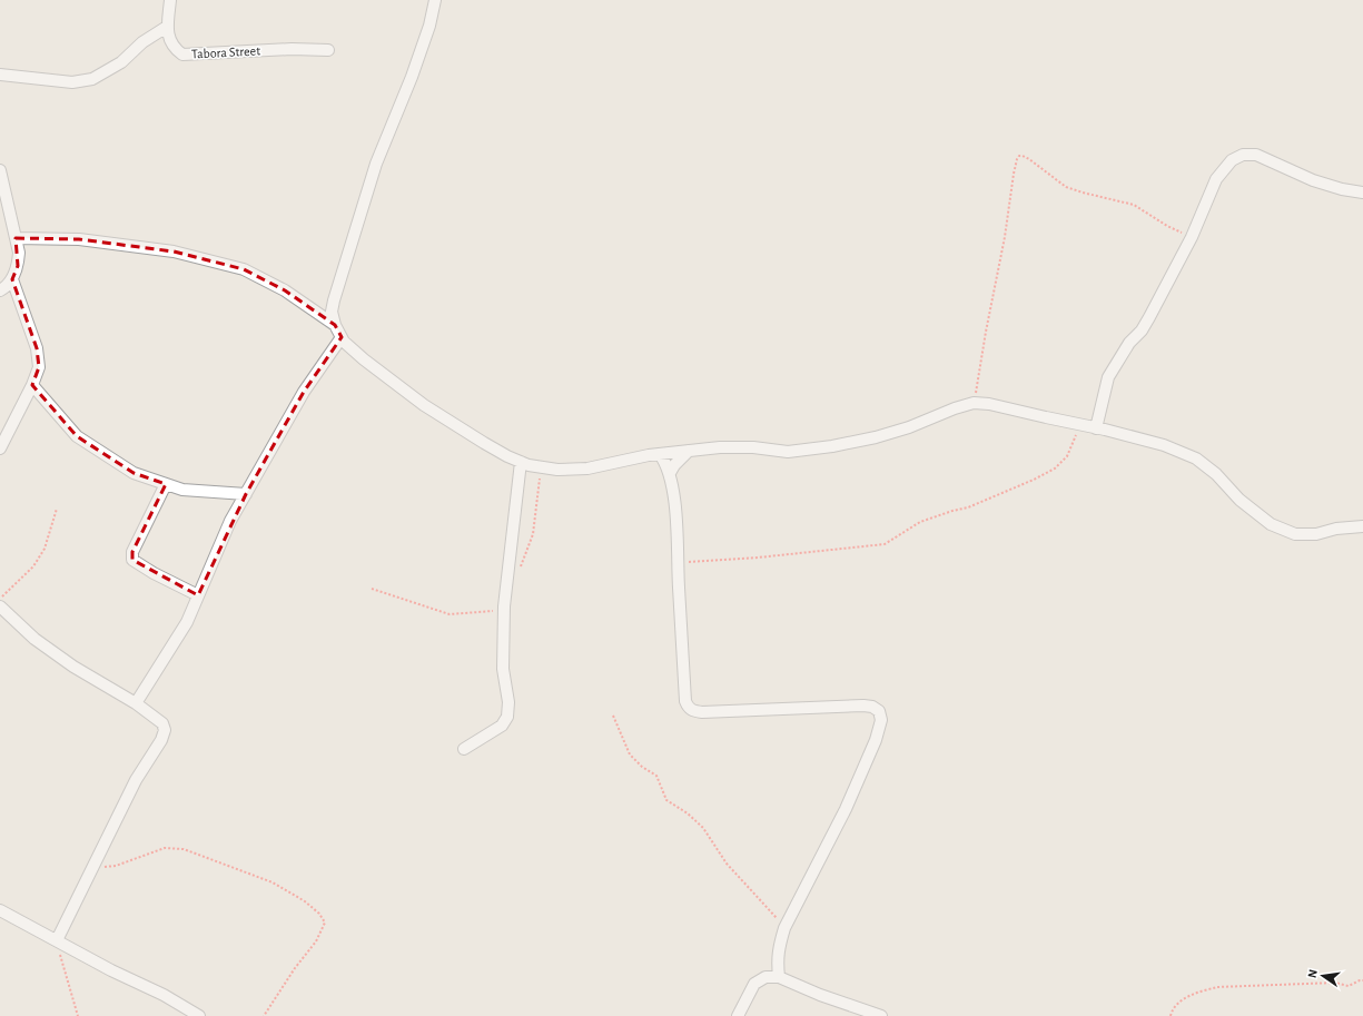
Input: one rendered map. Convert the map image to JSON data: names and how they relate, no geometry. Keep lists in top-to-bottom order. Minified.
{"streets":{"street":["Tabora Street"]},"north":"left"}
